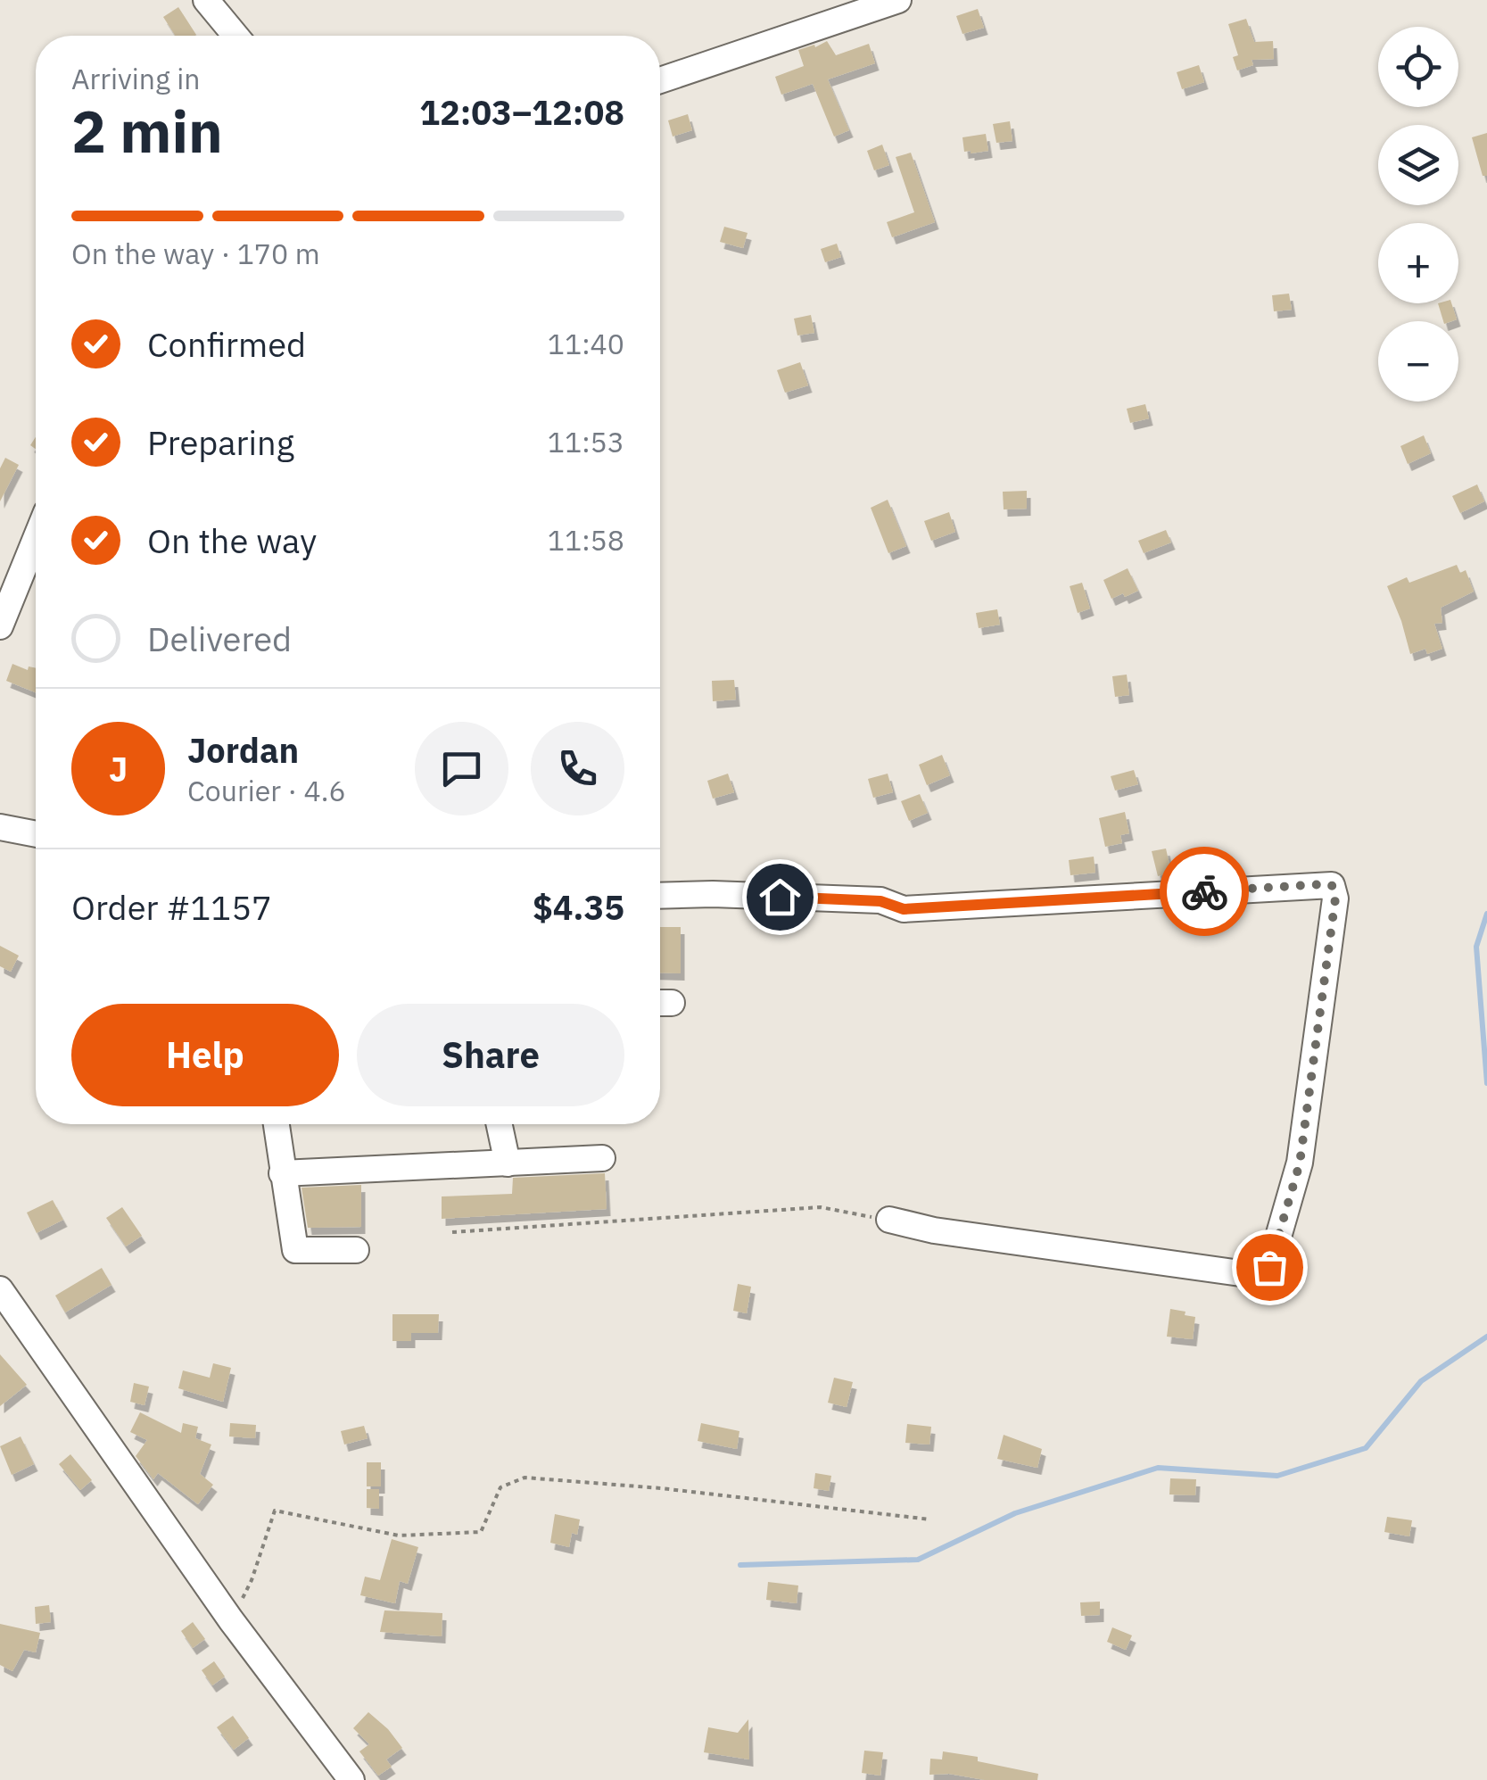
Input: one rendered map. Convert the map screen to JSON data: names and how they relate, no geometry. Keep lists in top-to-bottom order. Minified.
{"page":{"map_buttons":["+","−"],"heading":["2 min","Arriving in","12:03–12:08"],"panel":["Jordan","Courier · 4.6","Order #1157","$4.35"],"bar":"On the way · 170 m","list":[["Confirmed","11:40"],["Preparing","11:53"],["On the way","11:58"],"Delivered"],"round":"J","buttons":["Help","Share"]}}
